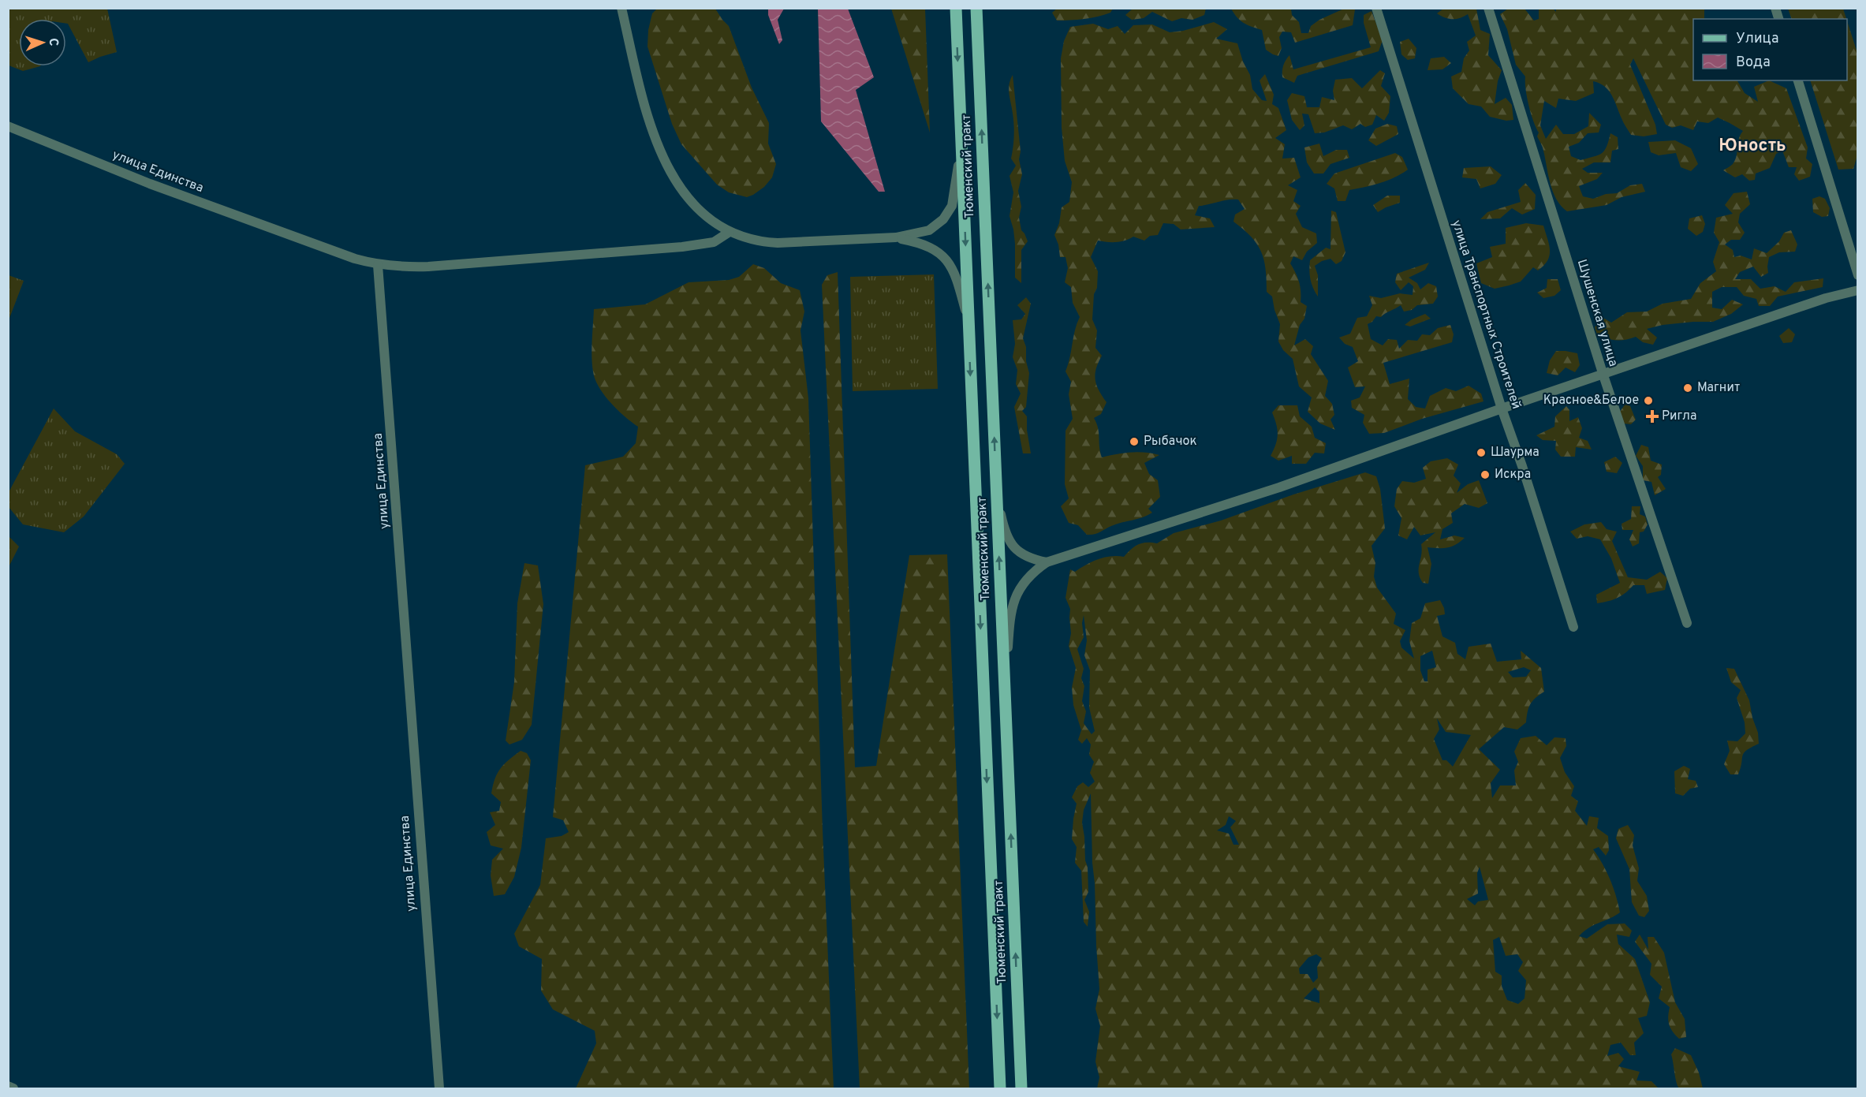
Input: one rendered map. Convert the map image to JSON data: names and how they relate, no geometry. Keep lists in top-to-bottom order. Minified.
{"streets":{"main road":["Тюменский тракт"],"street":["улица Единства","Шушенская улица","улица Транспортных Строителей"]},"districts":["Юность"],"places":{"other":["Магнит","Красное&Белое","Рыбачок","Шаурма","Искра"],"health":["Ригла"]},"legend":["Улица","Вода"],"north":"right"}
